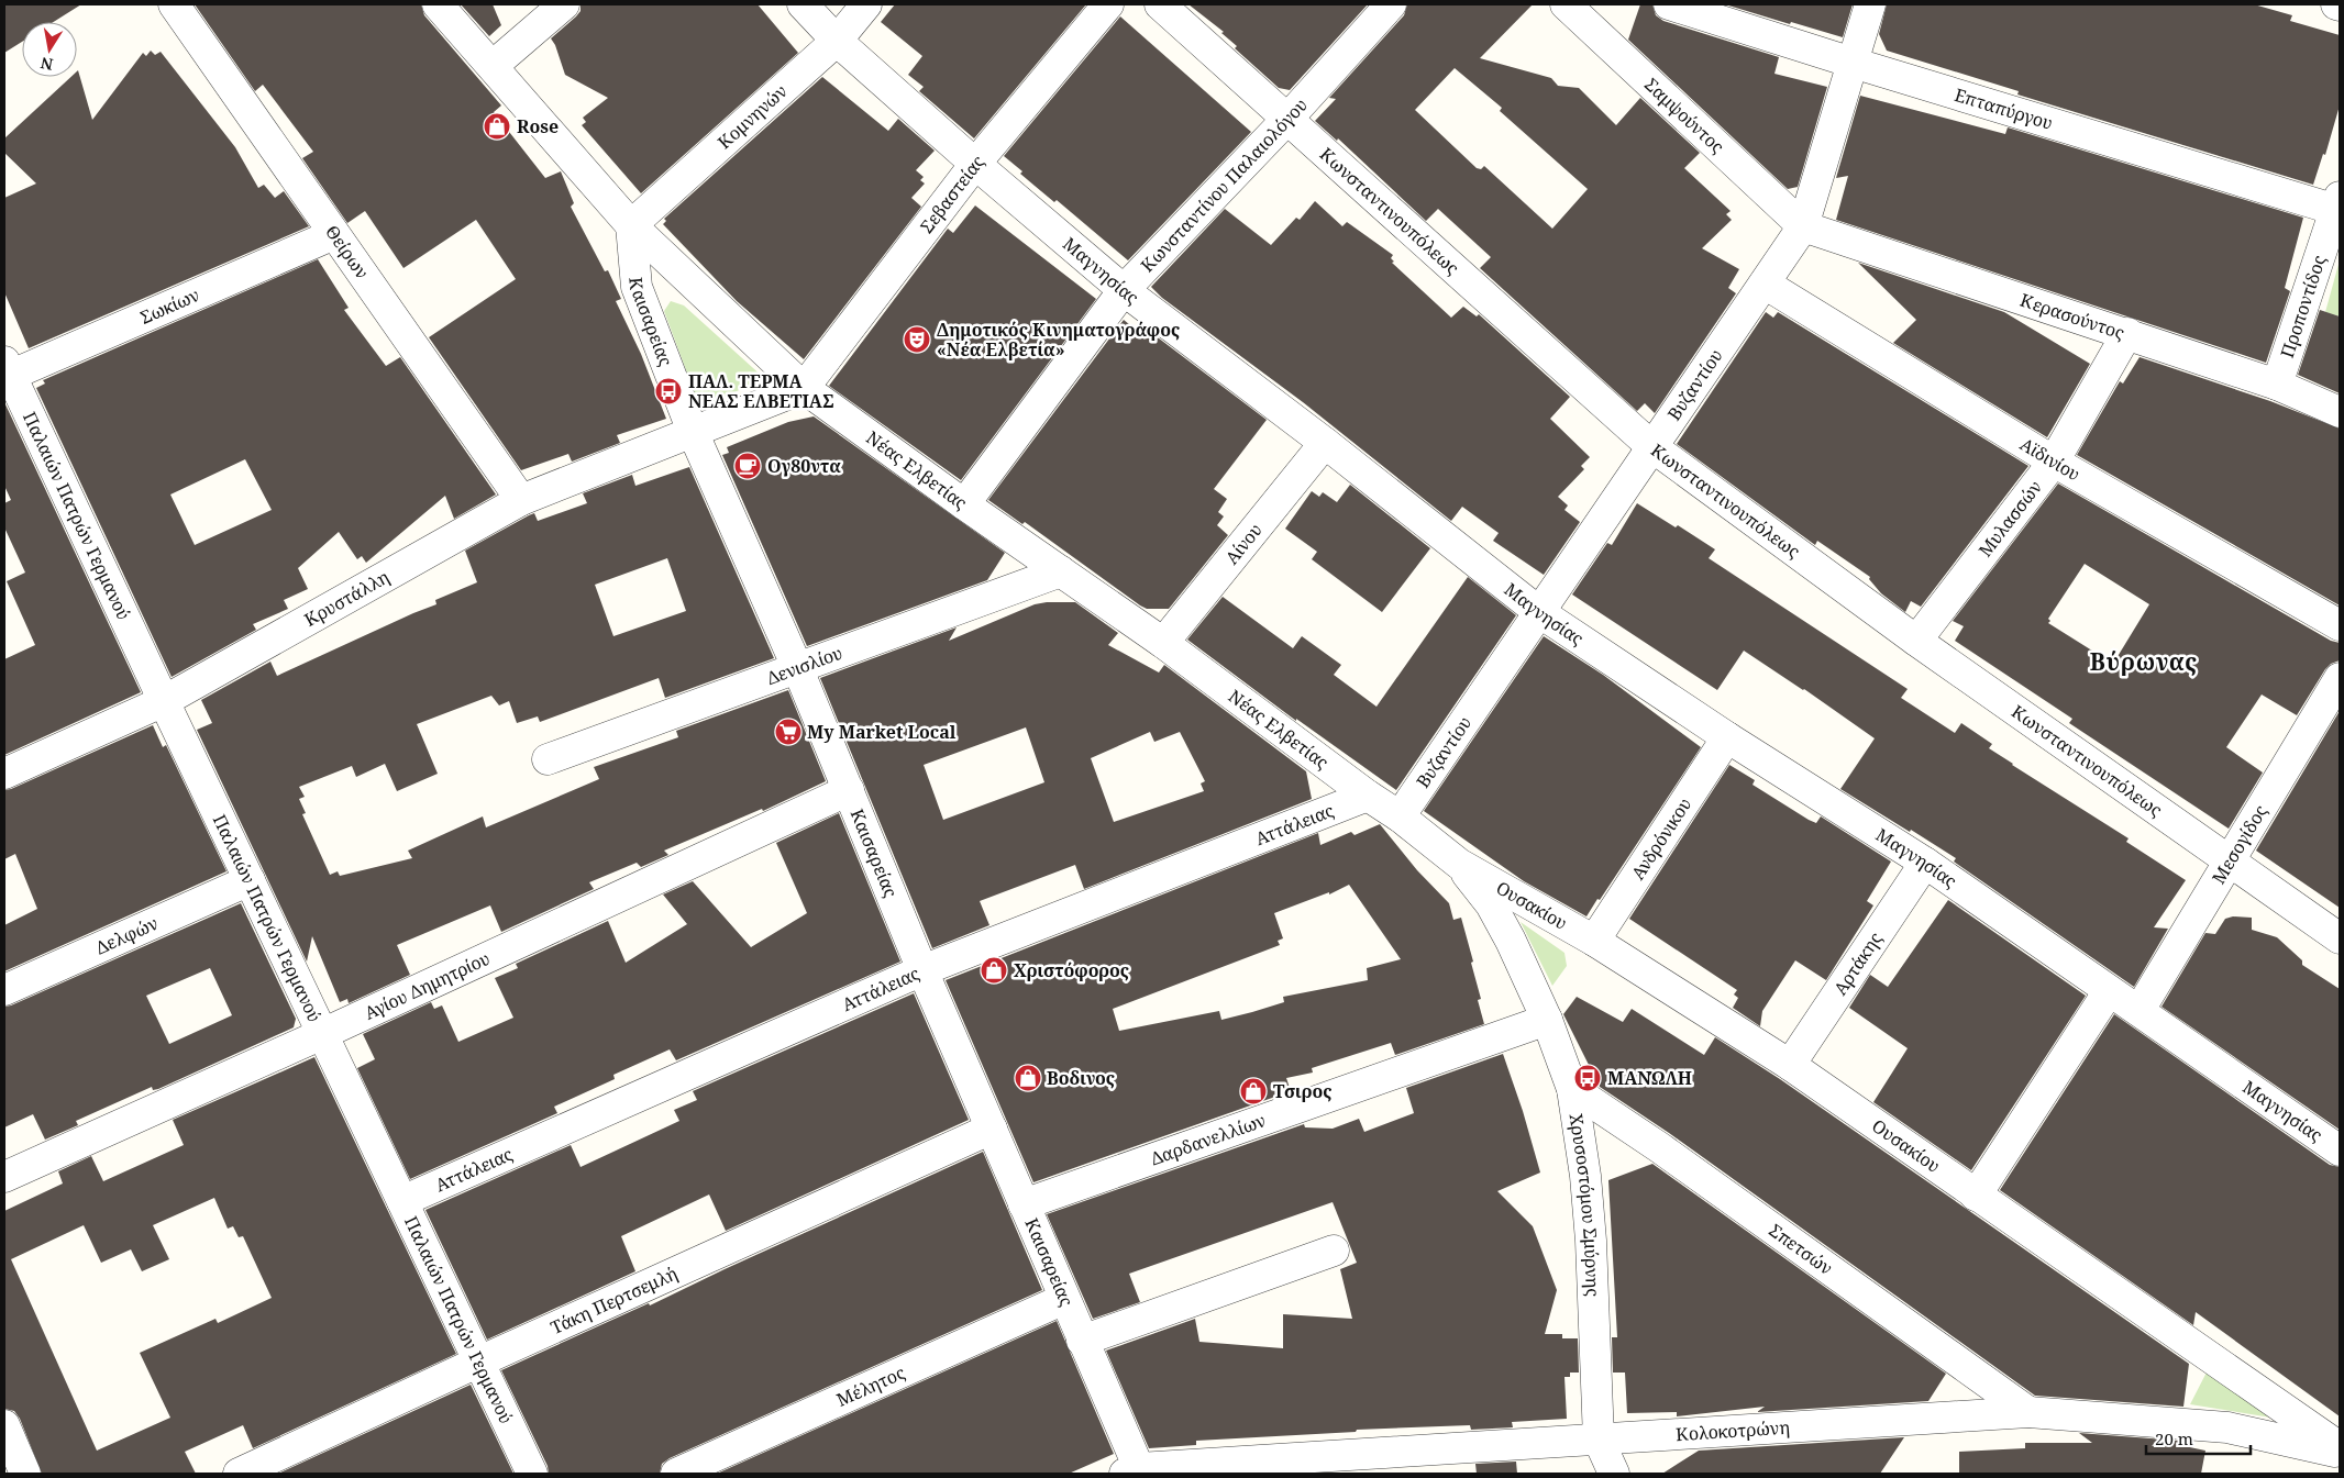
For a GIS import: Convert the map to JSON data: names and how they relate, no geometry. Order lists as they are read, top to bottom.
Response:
{
  "streets": {
    "street": [
      "Επταπύργου",
      "Σαμψούντος",
      "Κομνηνών",
      "Κωνσταντίνου Παλαιολόγου",
      "Σεβαστείας",
      "Κωνσταντινουπόλεως",
      "Θείρων",
      "Μαγνησίας",
      "Σωκίων",
      "Προποντίδος",
      "Κερασούντος",
      "Καισαρείας",
      "Βυζαντίου",
      "Αϊδινίου",
      "Νέας Ελβετίας",
      "Παλαιών Πατρών Γερμανού",
      "Μυλασσών",
      "Αίνου",
      "Κρυστάλλη",
      "Δενισλίου",
      "Αττάλειας",
      "Ανδρόνικου",
      "Μεσογίδος",
      "Ουσακίου",
      "Δελφών",
      "Αρτάκης",
      "Αγίου Δημητρίου",
      "Δαρδανελλίων",
      "Χρυσοστόμου Σμύρνης",
      "Σπετσών",
      "Τάκη Περτσεμλή",
      "Μέλητος",
      "Κολοκοτρώνη"
    ]
  },
  "crossings": [
    ["Επταπύργου", "Προποντίδος"],
    ["Επταπύργου", "Βυζαντίου"],
    ["Σαμψούντος", "Κερασούντος"],
    ["Σαμψούντος", "Βυζαντίου"],
    ["Κομνηνών", "Μαγνησίας"],
    ["Κομνηνών", "Καισαρείας"],
    ["Κομνηνών", "Νέας Ελβετίας"],
    ["Κωνσταντίνου Παλαιολόγου", "Κωνσταντινουπόλεως"],
    ["Κωνσταντίνου Παλαιολόγου", "Μαγνησίας"],
    ["Κωνσταντίνου Παλαιολόγου", "Νέας Ελβετίας"],
    ["Σεβαστείας", "Μαγνησίας"],
    ["Σεβαστείας", "Νέας Ελβετίας"],
    ["Σεβαστείας", "Κρυστάλλη"],
    ["Κωνσταντινουπόλεως", "Βυζαντίου"],
    ["Κωνσταντινουπόλεως", "Μυλασσών"],
    ["Κωνσταντινουπόλεως", "Μεσογίδος"],
    ["Θείρων", "Σωκίων"],
    ["Θείρων", "Κρυστάλλη"],
    ["Μαγνησίας", "Βυζαντίου"],
    ["Μαγνησίας", "Αίνου"],
    ["Μαγνησίας", "Ανδρόνικου"],
    ["Μαγνησίας", "Μεσογίδος"],
    ["Μαγνησίας", "Αρτάκης"],
    ["Σωκίων", "Παλαιών Πατρών Γερμανού"],
    ["Προποντίδος", "Κερασούντος"],
    ["Κερασούντος", "Βυζαντίου"],
    ["Κερασούντος", "Μυλασσών"],
    ["Καισαρείας", "Νέας Ελβετίας"],
    ["Καισαρείας", "Κρυστάλλη"],
    ["Καισαρείας", "Δενισλίου"],
    ["Καισαρείας", "Αττάλειας"],
    ["Καισαρείας", "Αγίου Δημητρίου"],
    ["Καισαρείας", "Δαρδανελλίων"],
    ["Καισαρείας", "Τάκη Περτσεμλή"],
    ["Καισαρείας", "Μέλητος"],
    ["Καισαρείας", "Κολοκοτρώνη"],
    ["Βυζαντίου", "Αϊδινίου"],
    ["Βυζαντίου", "Νέας Ελβετίας"],
    ["Αϊδινίου", "Μυλασσών"],
    ["Νέας Ελβετίας", "Αίνου"],
    ["Νέας Ελβετίας", "Κρυστάλλη"],
    ["Νέας Ελβετίας", "Δενισλίου"],
    ["Νέας Ελβετίας", "Αττάλειας"],
    ["Νέας Ελβετίας", "Ουσακίου"],
    ["Νέας Ελβετίας", "Χρυσοστόμου Σμύρνης"],
    ["Παλαιών Πατρών Γερμανού", "Κρυστάλλη"],
    ["Παλαιών Πατρών Γερμανού", "Αττάλειας"],
    ["Παλαιών Πατρών Γερμανού", "Δελφών"],
    ["Παλαιών Πατρών Γερμανού", "Αγίου Δημητρίου"],
    ["Παλαιών Πατρών Γερμανού", "Τάκη Περτσεμλή"],
    ["Ανδρόνικου", "Ουσακίου"],
    ["Ουσακίου", "Αρτάκης"],
    ["Ουσακίου", "Χρυσοστόμου Σμύρνης"],
    ["Δαρδανελλίων", "Χρυσοστόμου Σμύρνης"],
    ["Χρυσοστόμου Σμύρνης", "Σπετσών"],
    ["Χρυσοστόμου Σμύρνης", "Κολοκοτρώνη"],
    ["Σπετσών", "Κολοκοτρώνη"]
  ],
  "districts": ["Βύρωνας"],
  "places": {
    "shop": [
      "Rose",
      "Χριστόφορος",
      "Βοδινος",
      "Τσιρος"
    ],
    "theatre": ["Δημοτικός Κινηματογράφος «Νέα Ελβετία»"],
    "bus stop": ["ΠΑΛ. ΤΕΡΜΑ ΝΕΑΣ ΕΛΒΕΤΙΑΣ", "ΜΑΝΏΛΗ"],
    "cafe": ["Ογ80ντα"],
    "supermarket": ["My Market Local"]
  },
  "scale_bar": "20 m",
  "north": "bottom"
}
